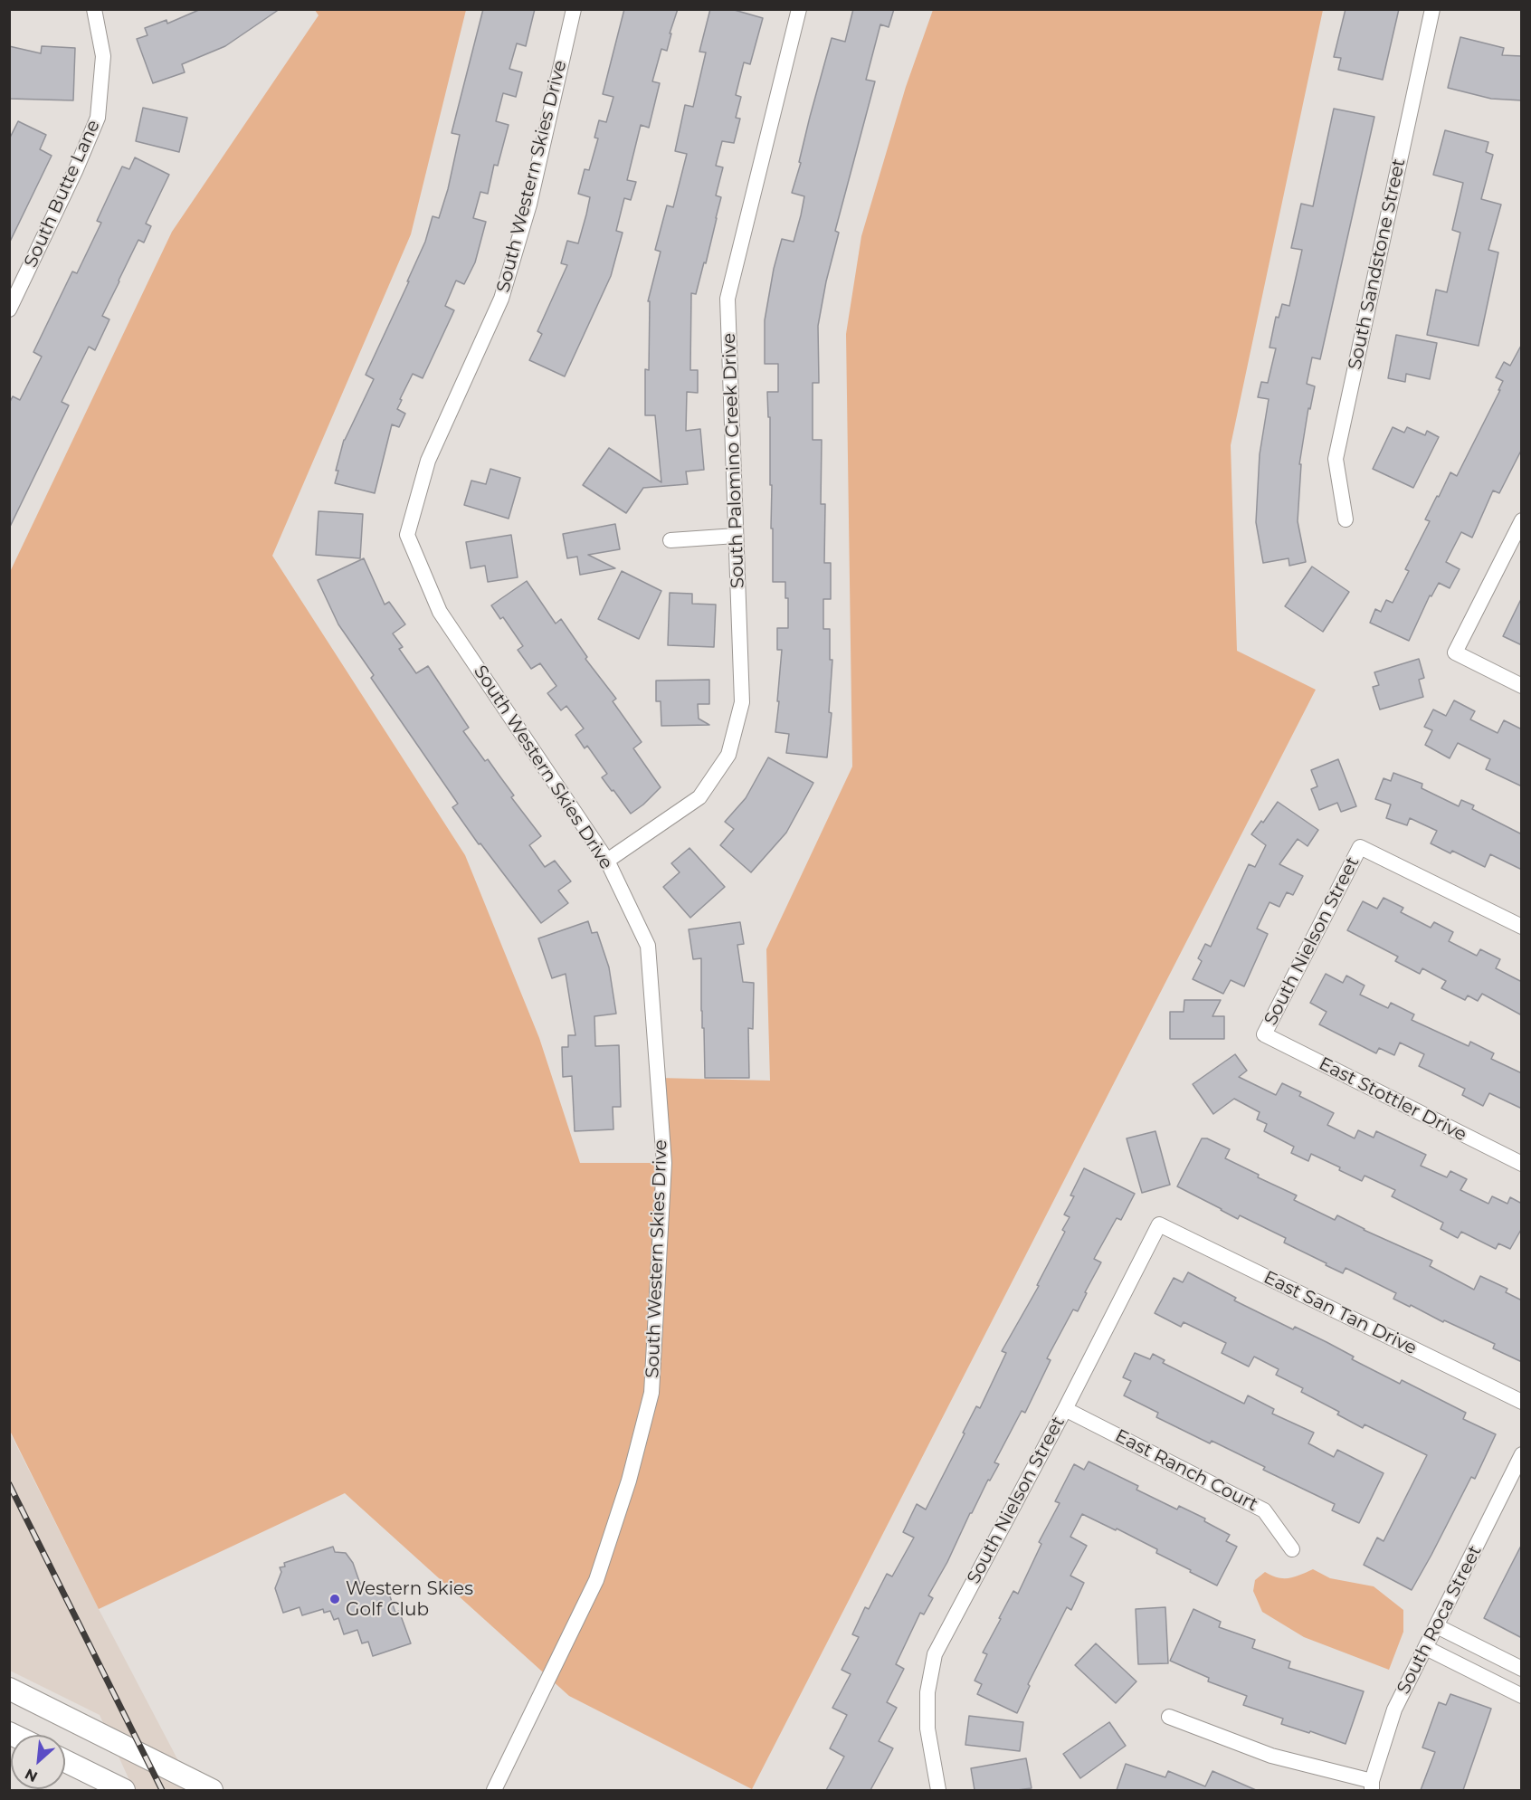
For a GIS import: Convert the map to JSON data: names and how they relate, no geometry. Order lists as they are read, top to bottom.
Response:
{
  "streets": {
    "street": [
      "South Western Skies Drive",
      "South Butte Lane",
      "South Sandstone Street",
      "South Palomino Creek Drive",
      "South Nielson Street",
      "East Stottler Drive",
      "East San Tan Drive",
      "East Ranch Court",
      "South Roca Street"
    ]
  },
  "crossings": [
    ["South Western Skies Drive", "South Palomino Creek Drive"],
    ["South Nielson Street", "East Stottler Drive"],
    ["South Nielson Street", "East San Tan Drive"],
    ["South Nielson Street", "East Ranch Court"]
  ],
  "places": ["Western Skies Golf Club"],
  "north": "bottom left"
}
